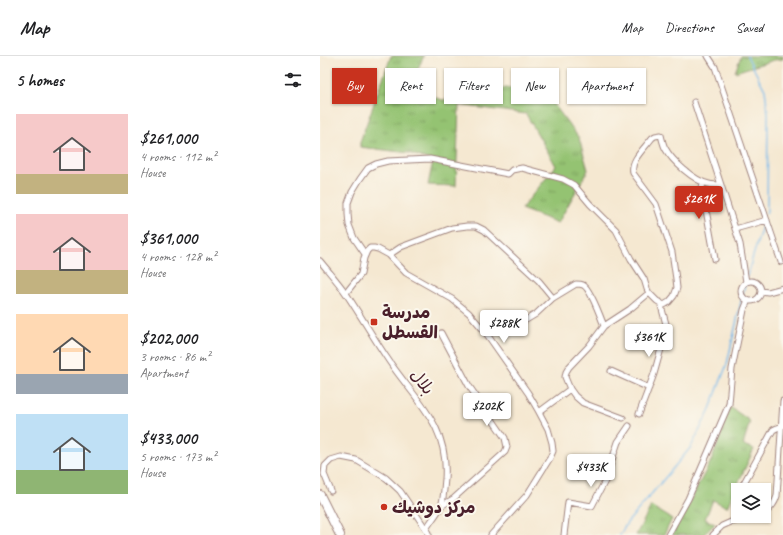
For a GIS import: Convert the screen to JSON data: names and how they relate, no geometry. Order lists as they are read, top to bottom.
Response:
{
  "streets": {
    "street": ["بلال"]
  },
  "places": {
    "transit": ["مدرسة القسطل"],
    "other": ["مركز دوشيك"]
  },
  "page": {
    "header": "Map",
    "nav": ["Map", "Directions", "Saved"],
    "heading": "5 homes",
    "chip": [
      "Buy",
      "Rent",
      "Filters",
      "New",
      "Apartment"
    ],
    "list": [
      {
        "name": "$261,000",
        "note": "4 rooms · 112 m² · House"
      },
      {
        "name": "$361,000",
        "note": "4 rooms · 128 m² · House"
      },
      {
        "name": "$202,000",
        "note": "3 rooms · 86 m² · Apartment"
      },
      {
        "name": "$433,000",
        "note": "5 rooms · 173 m² · House"
      }
    ],
    "price": [
      "$261K",
      "$288K",
      "$361K",
      "$202K",
      "$433K"
    ]
  }
}
